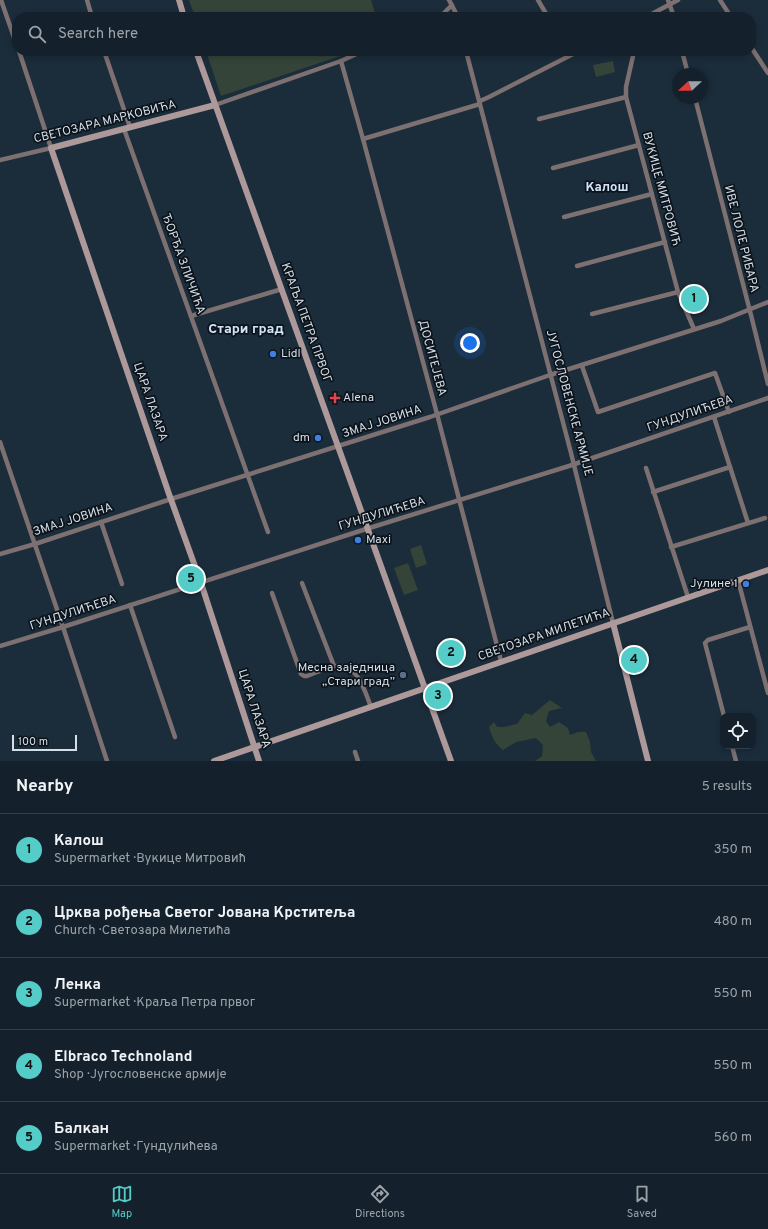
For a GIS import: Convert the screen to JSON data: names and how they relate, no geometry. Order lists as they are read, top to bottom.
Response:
{
  "streets": {
    "main road": [
      "СВЕТОЗАРА МАРКОВИЋА",
      "КРАЉА ПЕТРА ПРВОГ",
      "ЦАРА ЛАЗАРА",
      "ЈУГОСЛОВЕНСКЕ АРМИЈЕ",
      "СВЕТОЗАРА МИЛЕТИЋА"
    ],
    "street": [
      "ВУКИЦЕ МИТРОВИЋ",
      "ИВЕ ЛОЛЕ РИБАРА",
      "ЂОРЂА ЗЛИЧИЋА",
      "ДОСИТЕЈЕВА",
      "ГУНДУЛИЋЕВА",
      "ЗМАЈ ЈОВИНА"
    ]
  },
  "crossings": [
    ["СВЕТОЗАРА МАРКОВИЋА", "ЂОРЂА ЗЛИЧИЋА"],
    ["СВЕТОЗАРА МАРКОВИЋА", "КРАЉА ПЕТРА ПРВОГ"],
    ["СВЕТОЗАРА МАРКОВИЋА", "ЦАРА ЛАЗАРА"],
    ["ВУКИЦЕ МИТРОВИЋ", "ЗМАЈ ЈОВИНА"],
    ["ИВЕ ЛОЛЕ РИБАРА", "ЗМАЈ ЈОВИНА"],
    ["ЂОРЂА ЗЛИЧИЋА", "ЗМАЈ ЈОВИНА"],
    ["КРАЉА ПЕТРА ПРВОГ", "ГУНДУЛИЋЕВА"],
    ["КРАЉА ПЕТРА ПРВОГ", "ЗМАЈ ЈОВИНА"],
    ["КРАЉА ПЕТРА ПРВОГ", "СВЕТОЗАРА МИЛЕТИЋА"],
    ["ДОСИТЕЈЕВА", "ГУНДУЛИЋЕВА"],
    ["ДОСИТЕЈЕВА", "ЗМАЈ ЈОВИНА"],
    ["ДОСИТЕЈЕВА", "СВЕТОЗАРА МИЛЕТИЋА"],
    ["ЦАРА ЛАЗАРА", "ГУНДУЛИЋЕВА"],
    ["ЦАРА ЛАЗАРА", "ЗМАЈ ЈОВИНА"],
    ["ЦАРА ЛАЗАРА", "СВЕТОЗАРА МИЛЕТИЋА"],
    ["ЈУГОСЛОВЕНСКЕ АРМИЈЕ", "ГУНДУЛИЋЕВА"],
    ["ЈУГОСЛОВЕНСКЕ АРМИЈЕ", "ЗМАЈ ЈОВИНА"],
    ["ЈУГОСЛОВЕНСКЕ АРМИЈЕ", "СВЕТОЗАРА МИЛЕТИЋА"]
  ],
  "districts": ["Калош", "Стари град"],
  "places": {
    "other": [
      "Lidl",
      "dm",
      "Maxi",
      "Јулине 1",
      "Месна заједница „Стари град”"
    ],
    "health": ["Alena"]
  },
  "scale_bar": "100 m",
  "north": "left",
  "page": {
    "search": "Search here",
    "pins": [
      "1",
      "5",
      "2",
      "4",
      "3"
    ],
    "scale": "100 m",
    "heading": ["Nearby", "5 results"],
    "list": [
      {
        "mark": "1",
        "name": "Калош",
        "note": "Supermarket · Вукице Митровић",
        "value": "350 m"
      },
      {
        "mark": "2",
        "name": "Црква рођења Светог Јована Крститеља",
        "note": "Church · Светозара Милетића",
        "value": "480 m"
      },
      {
        "mark": "3",
        "name": "Ленка",
        "note": "Supermarket · Краља Петра првог",
        "value": "550 m"
      },
      {
        "mark": "4",
        "name": "Elbraco Technoland",
        "note": "Shop · Југословенске армије",
        "value": "550 m"
      },
      {
        "mark": "5",
        "name": "Балкан",
        "note": "Supermarket · Гундулићева",
        "value": "560 m"
      }
    ],
    "nav": ["Map", "Directions", "Saved"]
  }
}
